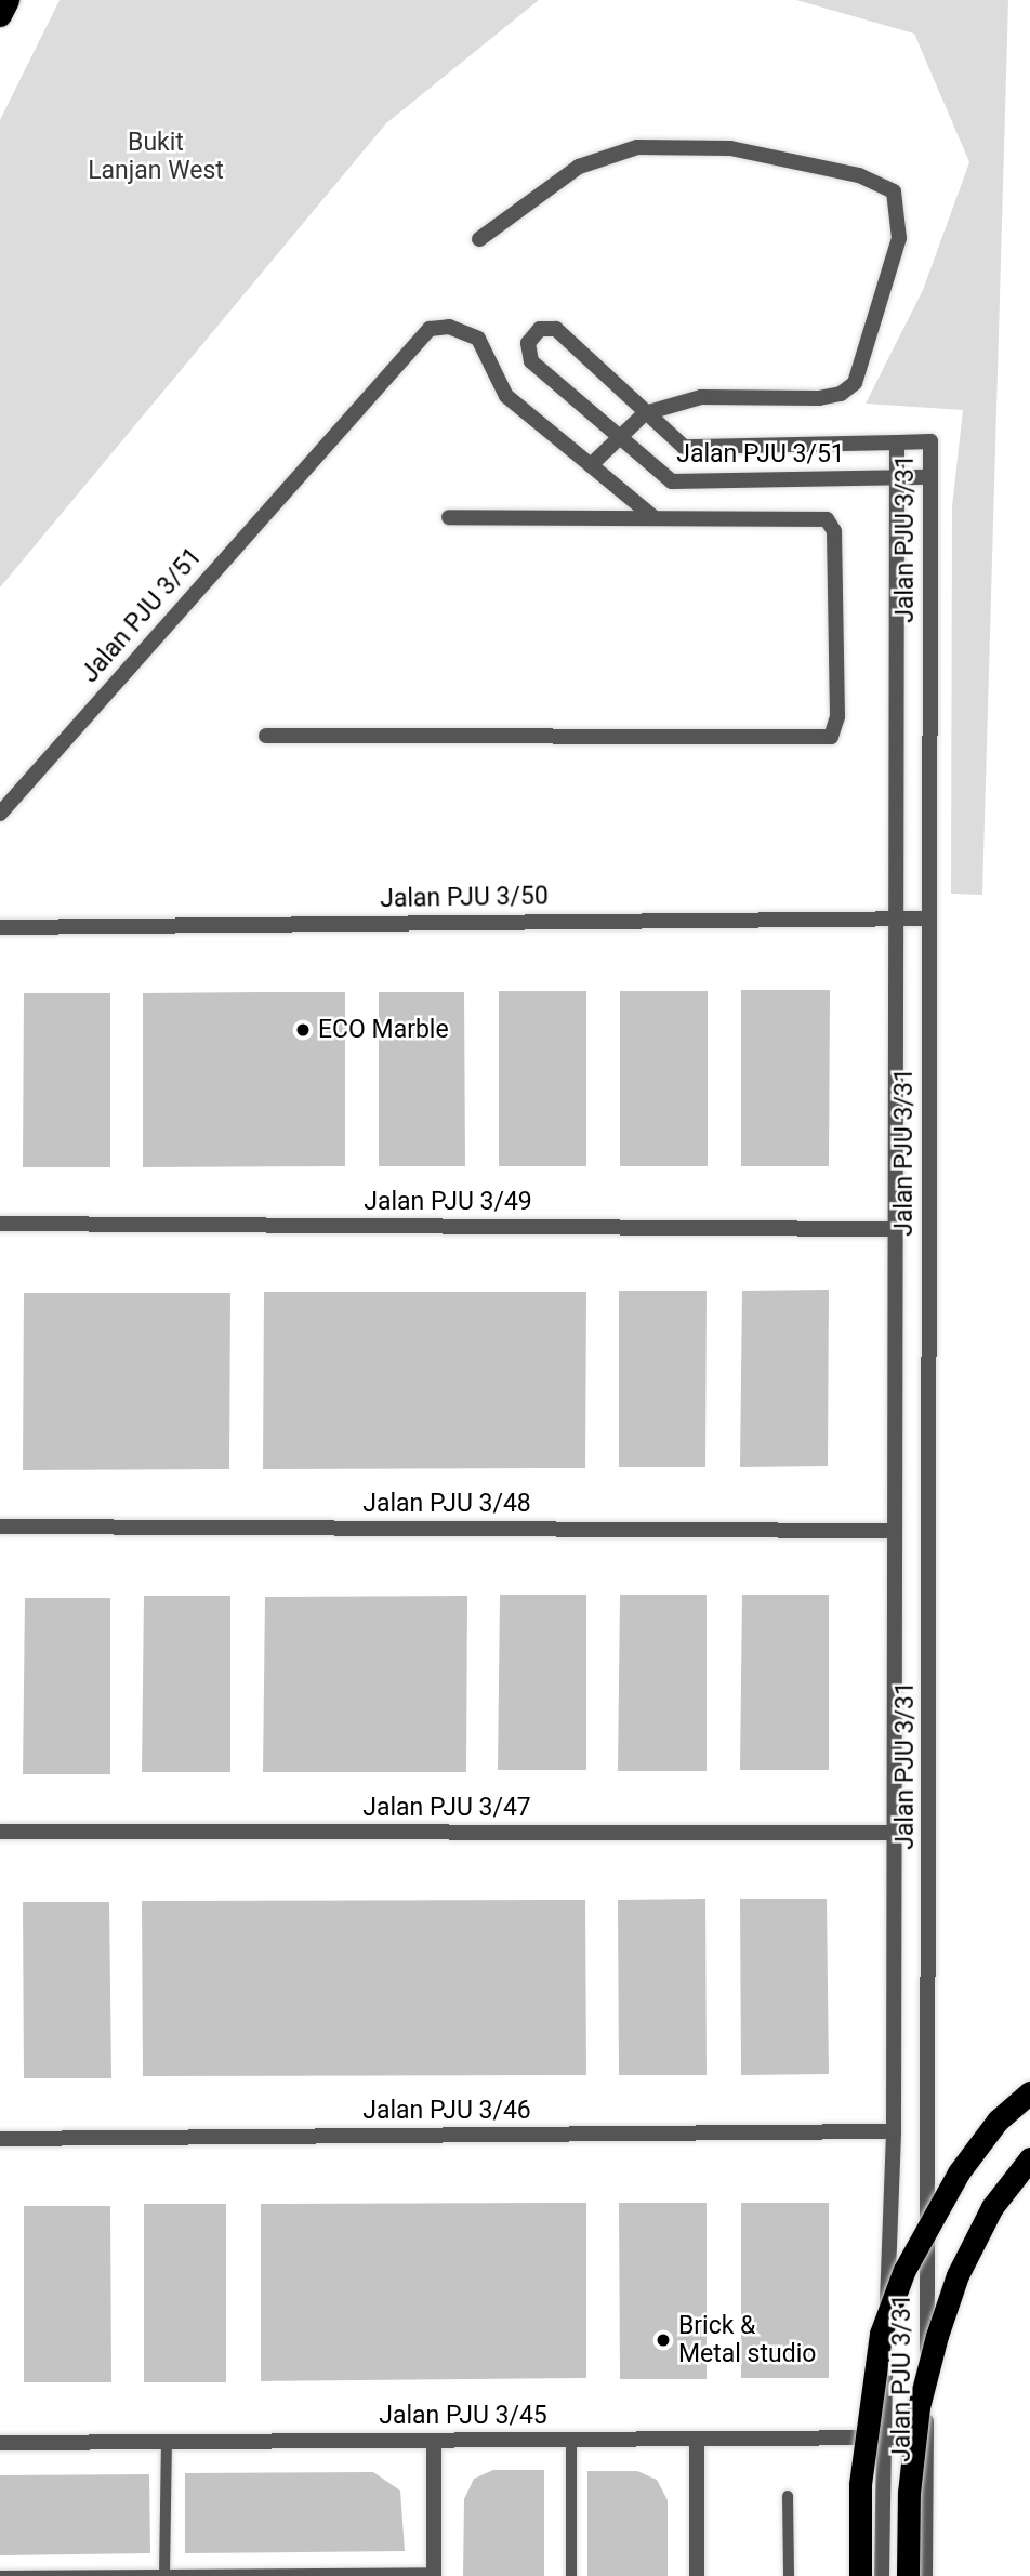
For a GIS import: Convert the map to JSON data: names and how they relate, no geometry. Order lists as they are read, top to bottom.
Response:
{
  "streets": {
    "street": [
      "Jalan PJU 3/51",
      "Jalan PJU 3/31",
      "Jalan PJU 3/50",
      "Jalan PJU 3/49",
      "Jalan PJU 3/48",
      "Jalan PJU 3/47",
      "Jalan PJU 3/46",
      "Jalan PJU 3/45"
    ]
  },
  "crossings": [
    ["Jalan PJU 3/51", "Jalan PJU 3/31"],
    ["Jalan PJU 3/31", "Jalan PJU 3/50"],
    ["Jalan PJU 3/31", "Jalan PJU 3/49"],
    ["Jalan PJU 3/31", "Jalan PJU 3/48"],
    ["Jalan PJU 3/31", "Jalan PJU 3/47"],
    ["Jalan PJU 3/31", "Jalan PJU 3/46"],
    ["Jalan PJU 3/31", "Jalan PJU 3/45"]
  ],
  "parks": ["Bukit Lanjan West"],
  "places": ["ECO Marble", "Brick & Metal studio"]
}
